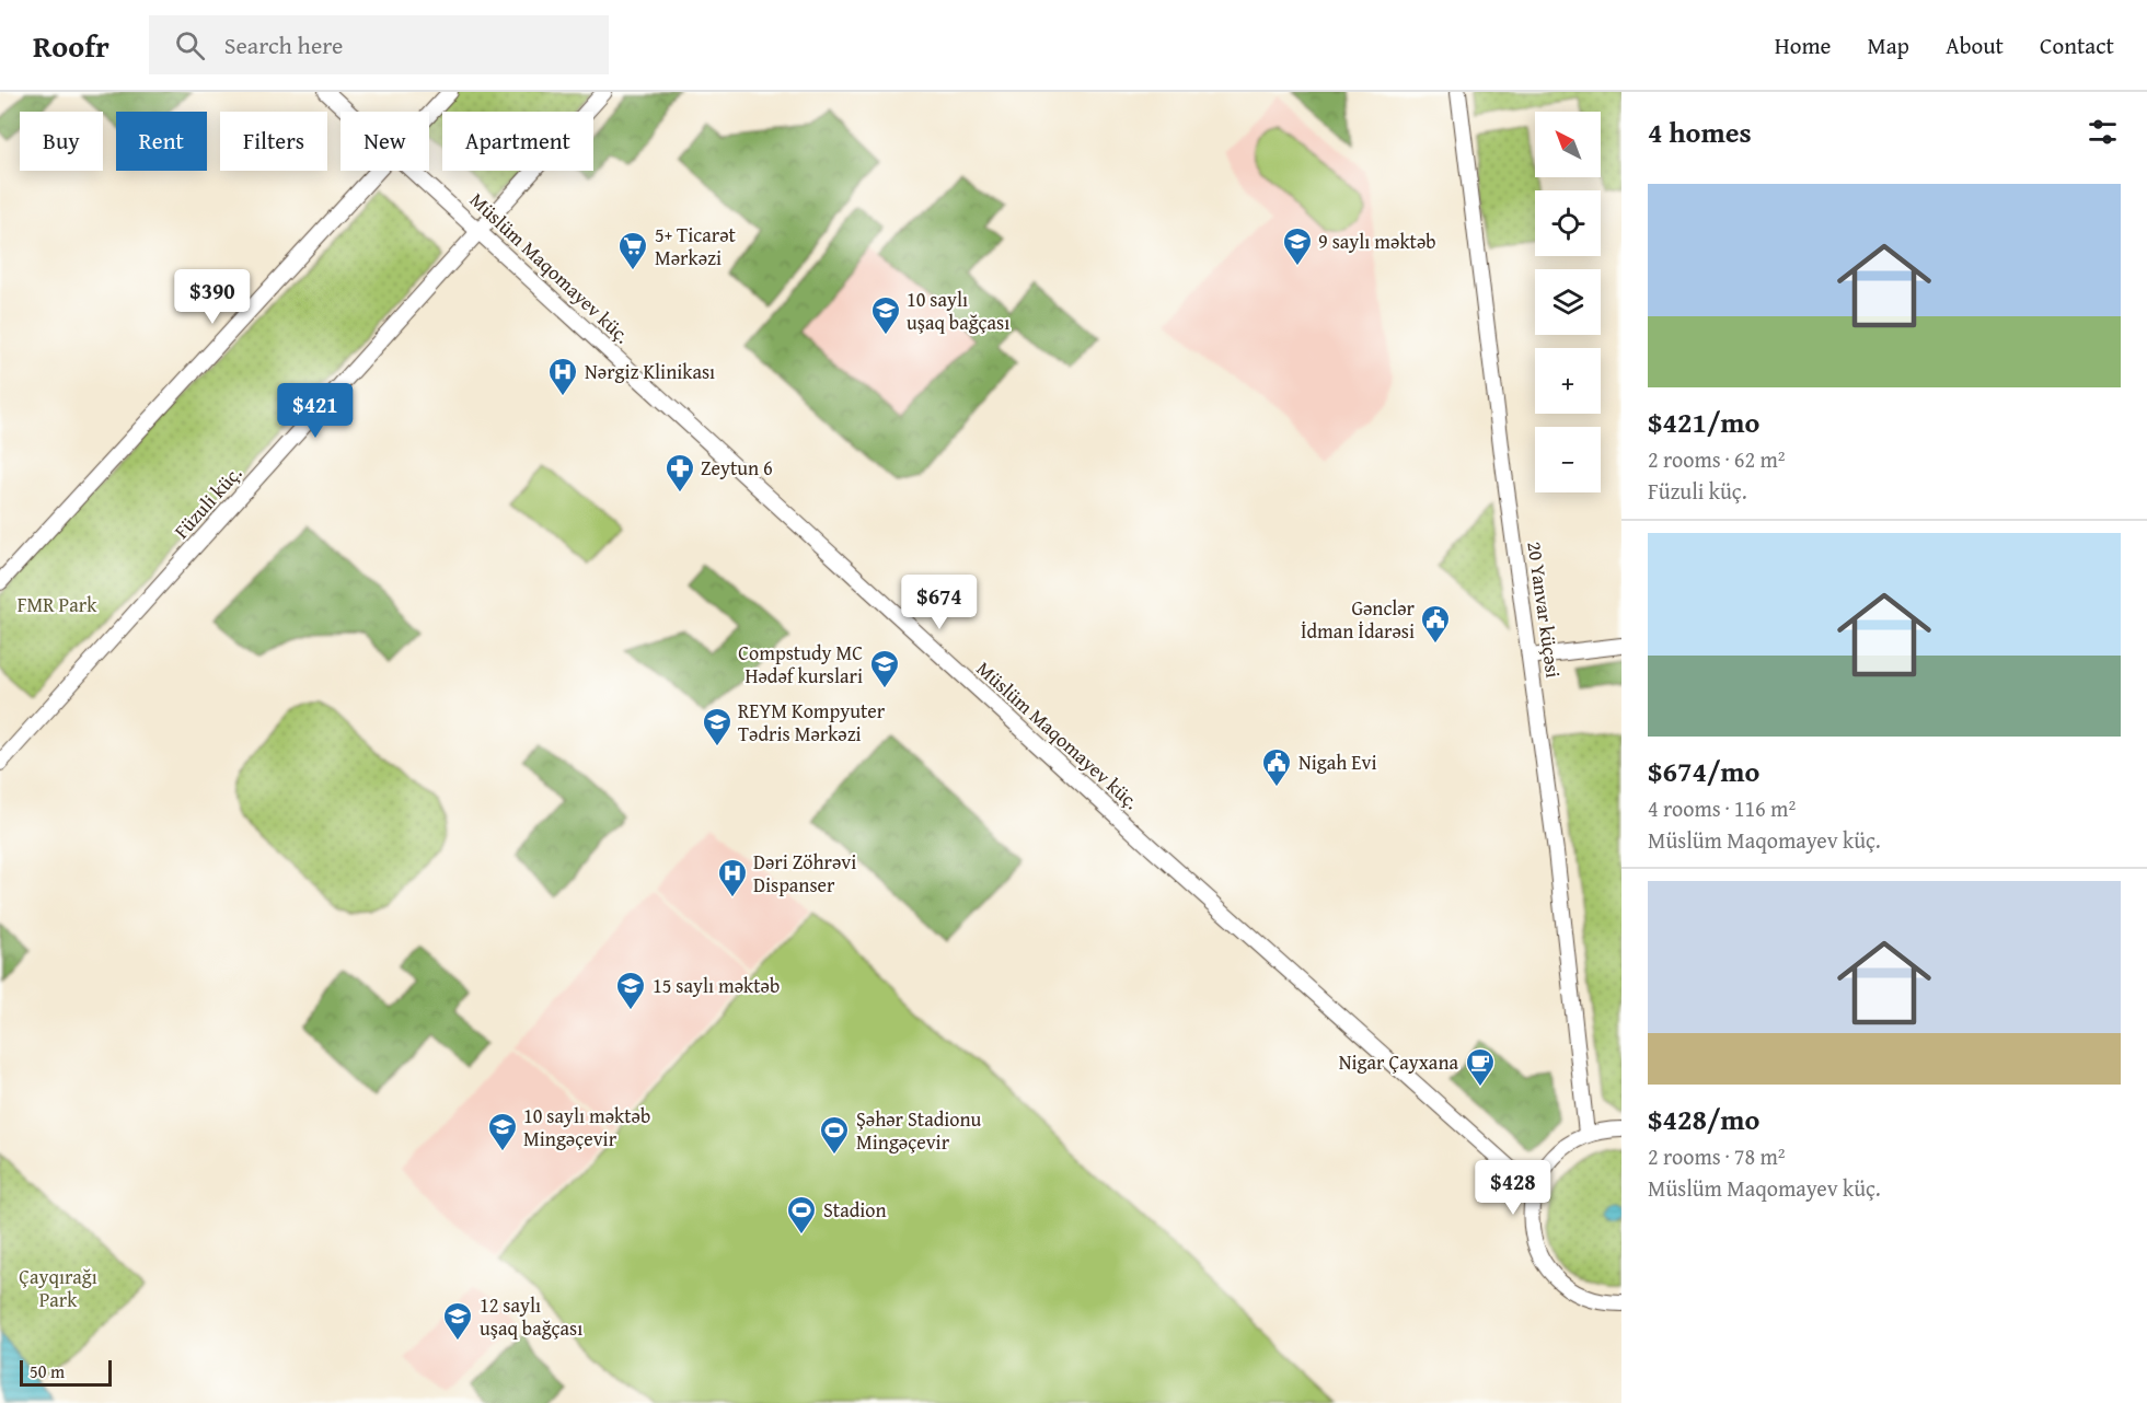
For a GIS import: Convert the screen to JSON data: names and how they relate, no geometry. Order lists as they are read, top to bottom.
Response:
{
  "streets": {
    "main road": ["Müslüm Maqomayev küç.", "Füzuli küç.", "20 Yanvar küçəsi"]
  },
  "crossings": [
    ["Müslüm Maqomayev küç.", "Füzuli küç."]
  ],
  "parks": ["FMR Park", "Çayqırağı Park"],
  "places": {
    "school or university": [
      "9 saylı məktəb",
      "10 saylı uşaq bağçası",
      "Compstudy MC Hədəf kurslari",
      "REYM Kompyuter Tədris Mərkəzi",
      "15 saylı məktəb",
      "10 saylı məktəb Mingəçevir",
      "12 saylı uşaq bağçası"
    ],
    "supermarket": ["5+ Ticarət Mərkəzi"],
    "hospital": ["Nərgiz Klinikası", "Dəri Zöhrəvi Dispanser"],
    "pharmacy": ["Zeytun 6"],
    "public building": ["Gənclər İdman İdarəsi", "Nigah Evi"],
    "cafe": ["Nigar Çayxana"],
    "sports": ["Şəhər Stadionu Mingəçevir", "Stadion"]
  },
  "scale_bar": "50 m",
  "north": "top left",
  "page": {
    "header": "Roofr",
    "search": "Search here",
    "nav": [
      "Home",
      "Map",
      "About",
      "Contact"
    ],
    "heading": "4 homes",
    "map_buttons": ["+", "−"],
    "chip": [
      "Buy",
      "Rent",
      "Filters",
      "New",
      "Apartment"
    ],
    "list": [
      {
        "name": "$421/mo",
        "note": "2 rooms · 62 m² · Füzuli küç."
      },
      {
        "name": "$674/mo",
        "note": "4 rooms · 116 m² · Müslüm Maqomayev küç."
      },
      {
        "name": "$428/mo",
        "note": "2 rooms · 78 m² · Müslüm Maqomayev küç."
      }
    ],
    "price": [
      "$390",
      "$421",
      "$674",
      "$428"
    ],
    "scale": "50 m"
  }
}
